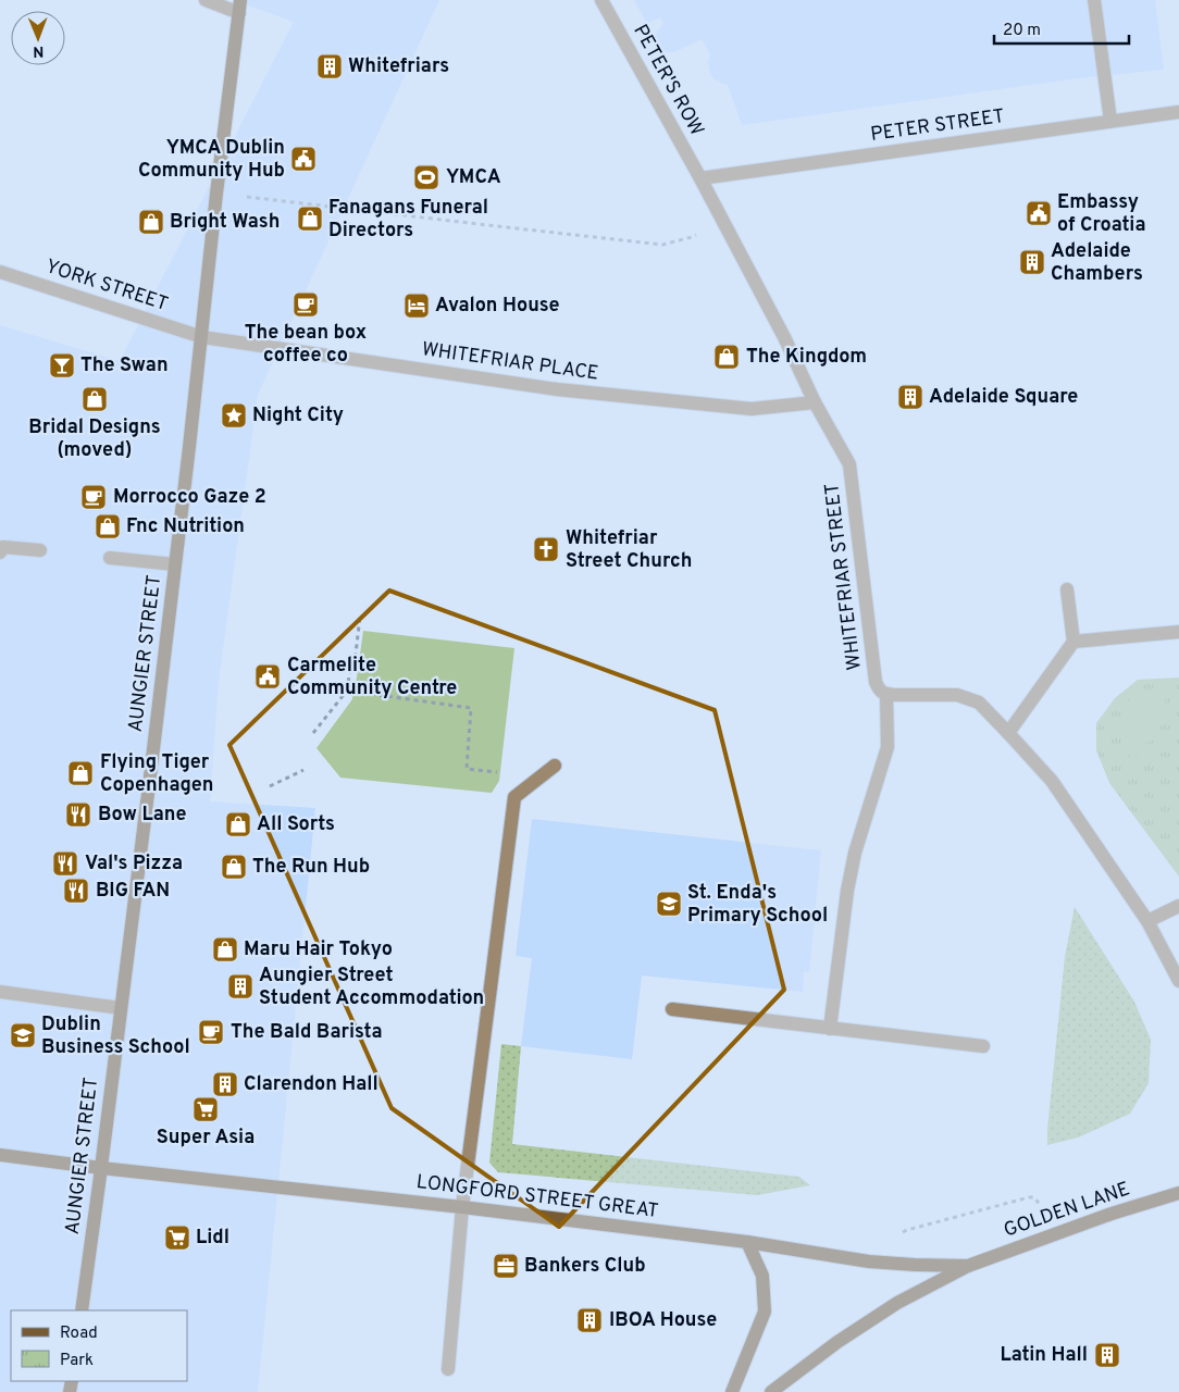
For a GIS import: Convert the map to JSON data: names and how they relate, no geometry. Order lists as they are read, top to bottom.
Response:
{
  "streets": {
    "street": [
      "PETER'S ROW",
      "PETER STREET",
      "YORK STREET",
      "WHITEFRIAR PLACE",
      "WHITEFRIAR STREET",
      "AUNGIER STREET",
      "LONGFORD STREET GREAT",
      "GOLDEN LANE"
    ]
  },
  "crossings": [
    ["PETER'S ROW", "PETER STREET"],
    ["PETER'S ROW", "WHITEFRIAR STREET"],
    ["PETER STREET", "WHITEFRIAR STREET"],
    ["YORK STREET", "WHITEFRIAR PLACE"],
    ["YORK STREET", "AUNGIER STREET"],
    ["WHITEFRIAR PLACE", "WHITEFRIAR STREET"],
    ["WHITEFRIAR PLACE", "AUNGIER STREET"],
    ["AUNGIER STREET", "LONGFORD STREET GREAT"],
    ["LONGFORD STREET GREAT", "GOLDEN LANE"]
  ],
  "places": {
    "building": [
      "Whitefriars",
      "Adelaide Chambers",
      "Adelaide Square",
      "Aungier Street Student Accommodation",
      "Clarendon Hall",
      "IBOA House",
      "Latin Hall"
    ],
    "public building": ["YMCA Dublin Community Hub", "Embassy of Croatia", "Carmelite Community Centre"],
    "sports": ["YMCA"],
    "shop": [
      "Fanagans Funeral Directors",
      "Bright Wash",
      "The Kingdom",
      "Bridal Designs (moved)",
      "Fnc Nutrition",
      "Flying Tiger Copenhagen",
      "All Sorts",
      "The Run Hub",
      "Maru Hair Tokyo"
    ],
    "cafe": ["The bean box coffee co", "Morrocco Gaze 2", "The Bald Barista"],
    "hotel": ["Avalon House"],
    "bar": ["The Swan"],
    "place": ["Night City"],
    "church": ["Whitefriar Street Church"],
    "restaurant": ["Bow Lane", "Val's Pizza", "BIG FAN"],
    "school or university": ["St. Enda's Primary School", "Dublin Business School"],
    "supermarket": ["Super Asia", "Lidl"],
    "office": ["Bankers Club"]
  },
  "legend": ["Road", "Park"],
  "scale_bar": "20 m",
  "north": "bottom"
}
